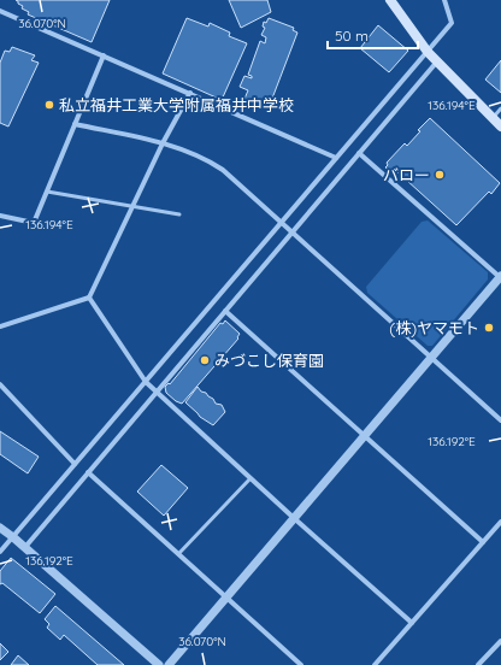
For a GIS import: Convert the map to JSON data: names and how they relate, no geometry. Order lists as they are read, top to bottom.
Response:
{
  "places": [
    "私立福井工業大学附属福井中学校",
    "バロー",
    "(株)ヤマモト",
    "みづこし保育園"
  ],
  "scale_bar": "50 m",
  "coordinates": ["36.070°N", "136.194°E", "136.192°E"]
}
